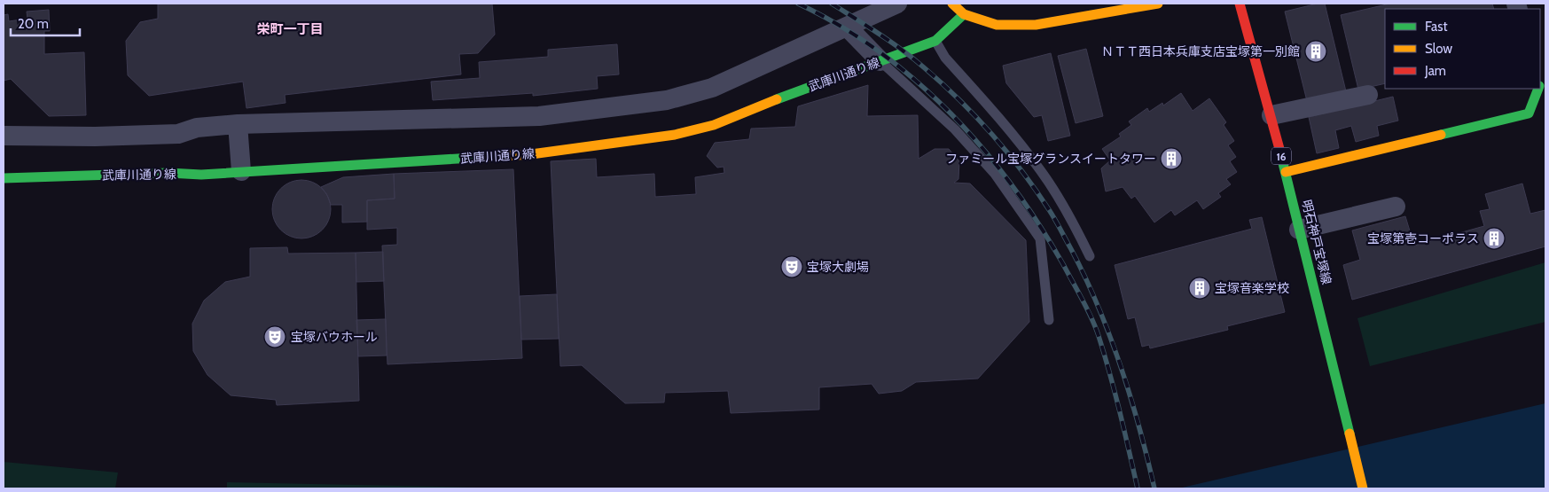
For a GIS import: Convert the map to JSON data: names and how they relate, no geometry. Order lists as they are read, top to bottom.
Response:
{
  "streets": {
    "street": ["武庫川通り線", "16", "明石神戸宝塚線"]
  },
  "districts": ["栄町一丁目"],
  "places": {
    "building": [
      "ＮＴＴ西日本兵庫支店宝塚第一別館",
      "ファミール宝塚グランスイートタワー",
      "宝塚第壱コーポラス",
      "宝塚音楽学校"
    ],
    "theatre": ["宝塚大劇場", "宝塚バウホール"]
  },
  "legend": ["Fast", "Slow", "Jam"],
  "scale_bar": "20 m"
}
